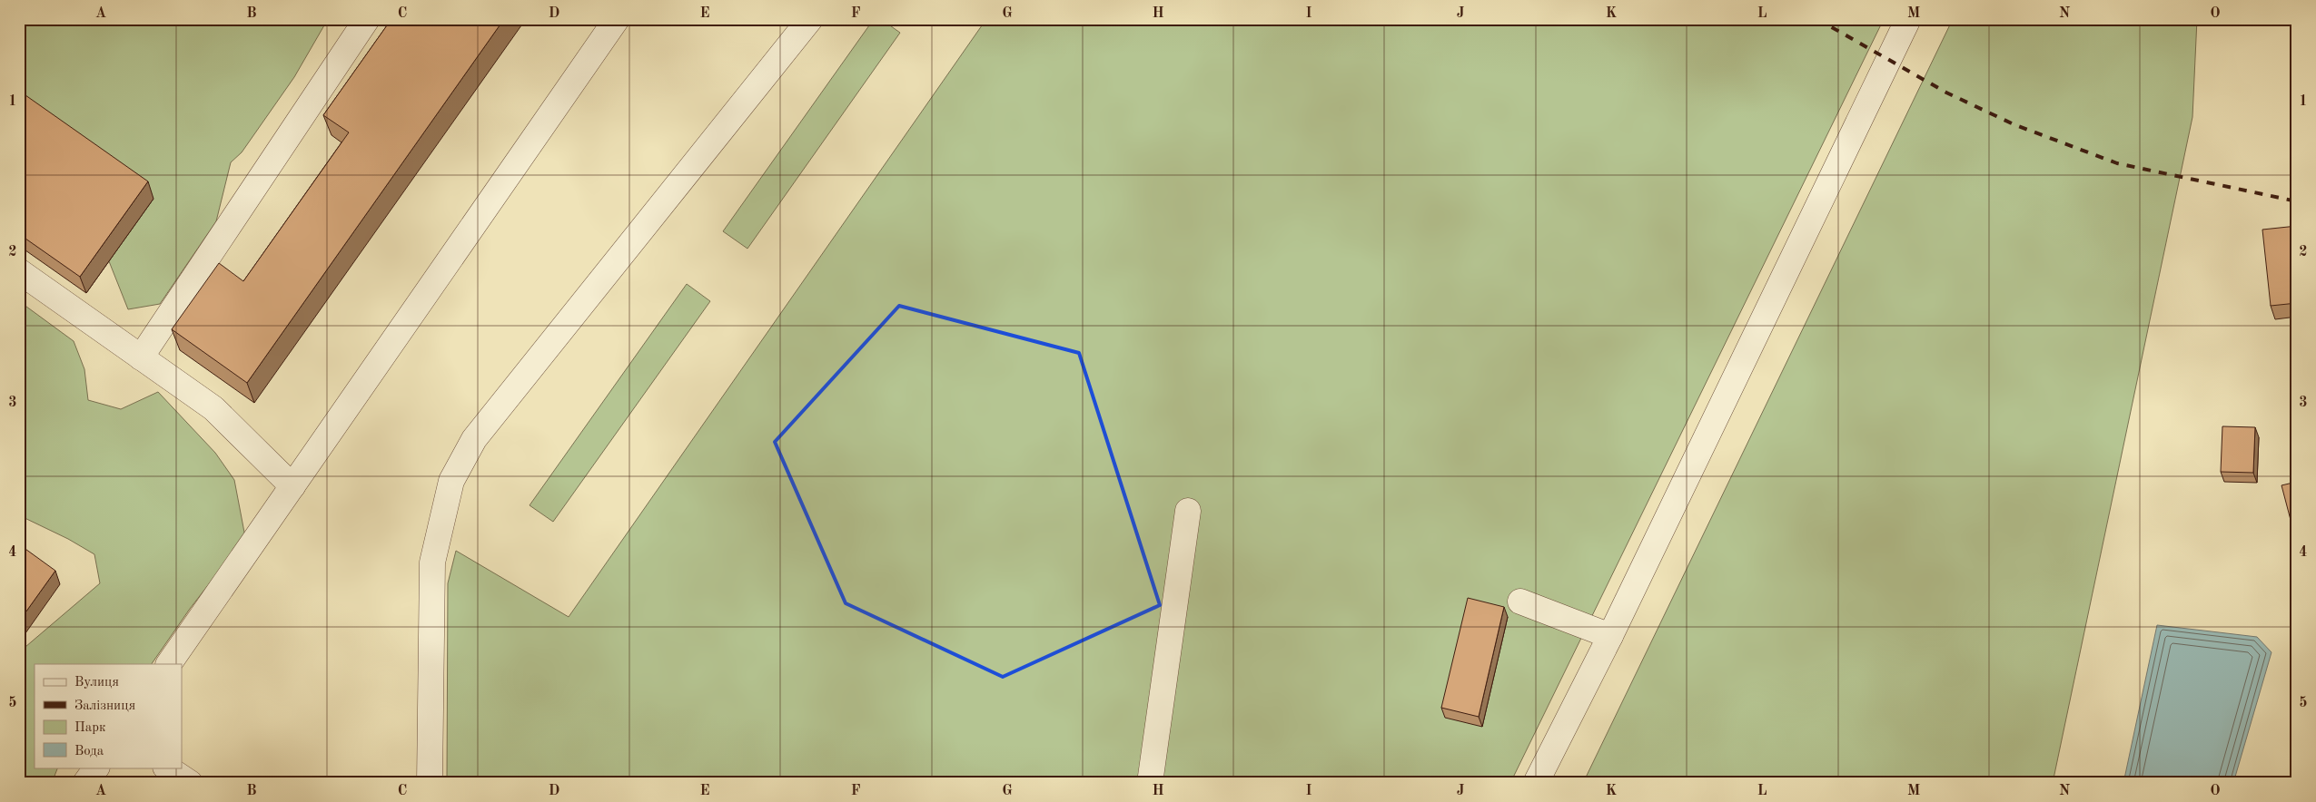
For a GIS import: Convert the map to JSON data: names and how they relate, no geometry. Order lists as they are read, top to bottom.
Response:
{
  "legend": [
    "Вулиця",
    "Залізниця",
    "Парк",
    "Вода"
  ],
  "grid": {
    "columns": [
      "A",
      "B",
      "C",
      "D",
      "E",
      "F",
      "G",
      "H",
      "I",
      "J",
      "K",
      "L",
      "M",
      "N",
      "O"
    ],
    "rows": [
      "1",
      "2",
      "3",
      "4",
      "5"
    ]
  }
}
